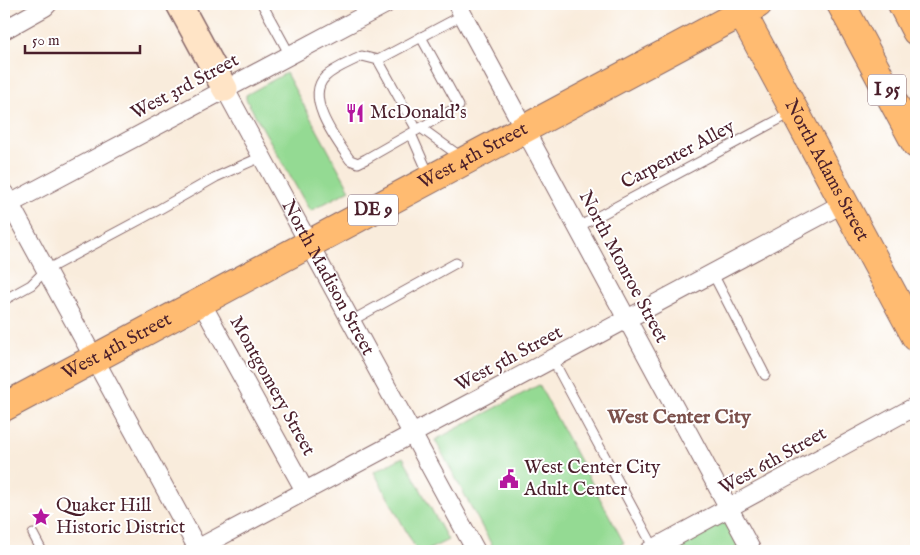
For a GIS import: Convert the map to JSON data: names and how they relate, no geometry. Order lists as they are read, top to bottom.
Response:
{
  "streets": {
    "main road": [
      "I 95",
      "West 4th Street",
      "North Adams Street",
      "DE 9"
    ],
    "street": [
      "West 3rd Street",
      "North Monroe Street",
      "North Madison Street",
      "West 5th Street",
      "Montgomery Street",
      "West 6th Street"
    ],
    "lane": ["Carpenter Alley"]
  },
  "crossings": [
    ["West 3rd Street", "North Madison Street"],
    ["Carpenter Alley", "North Adams Street"],
    ["Carpenter Alley", "North Monroe Street"],
    ["West 4th Street", "North Adams Street"],
    ["West 4th Street", "North Monroe Street"],
    ["West 4th Street", "North Madison Street"],
    ["West 4th Street", "Montgomery Street"],
    ["North Adams Street", "West 5th Street"],
    ["North Monroe Street", "West 5th Street"],
    ["North Monroe Street", "West 6th Street"],
    ["North Madison Street", "West 5th Street"],
    ["West 5th Street", "Montgomery Street"]
  ],
  "districts": ["West Center City"],
  "places": {
    "restaurant": ["McDonald's"],
    "public building": ["West Center City Adult Center"],
    "place": ["Quaker Hill Historic District"]
  },
  "scale_bar": "50 m"
}
